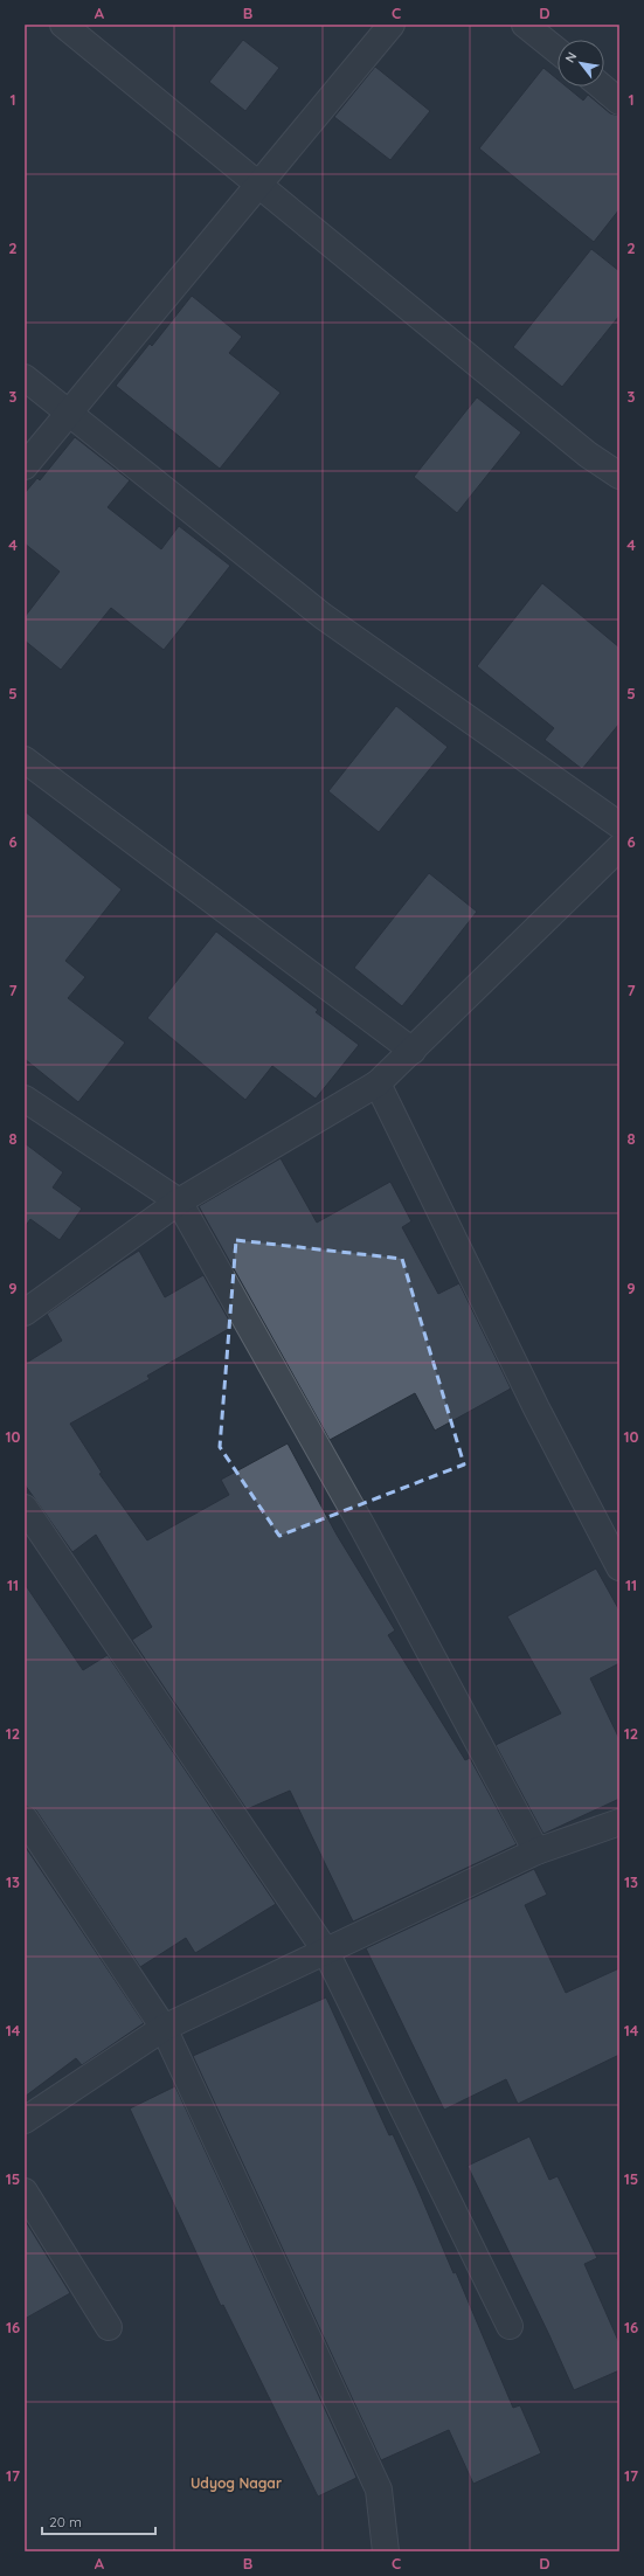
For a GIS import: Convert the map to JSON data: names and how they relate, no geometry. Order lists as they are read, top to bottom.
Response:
{
  "districts": ["Udyog Nagar"],
  "scale_bar": "20 m",
  "north": "top left",
  "grid": {
    "columns": [
      "A",
      "B",
      "C",
      "D"
    ],
    "rows": [
      "1",
      "2",
      "3",
      "4",
      "5",
      "6",
      "7",
      "8",
      "9",
      "10",
      "11",
      "12",
      "13",
      "14",
      "15",
      "16",
      "17"
    ]
  }
}
